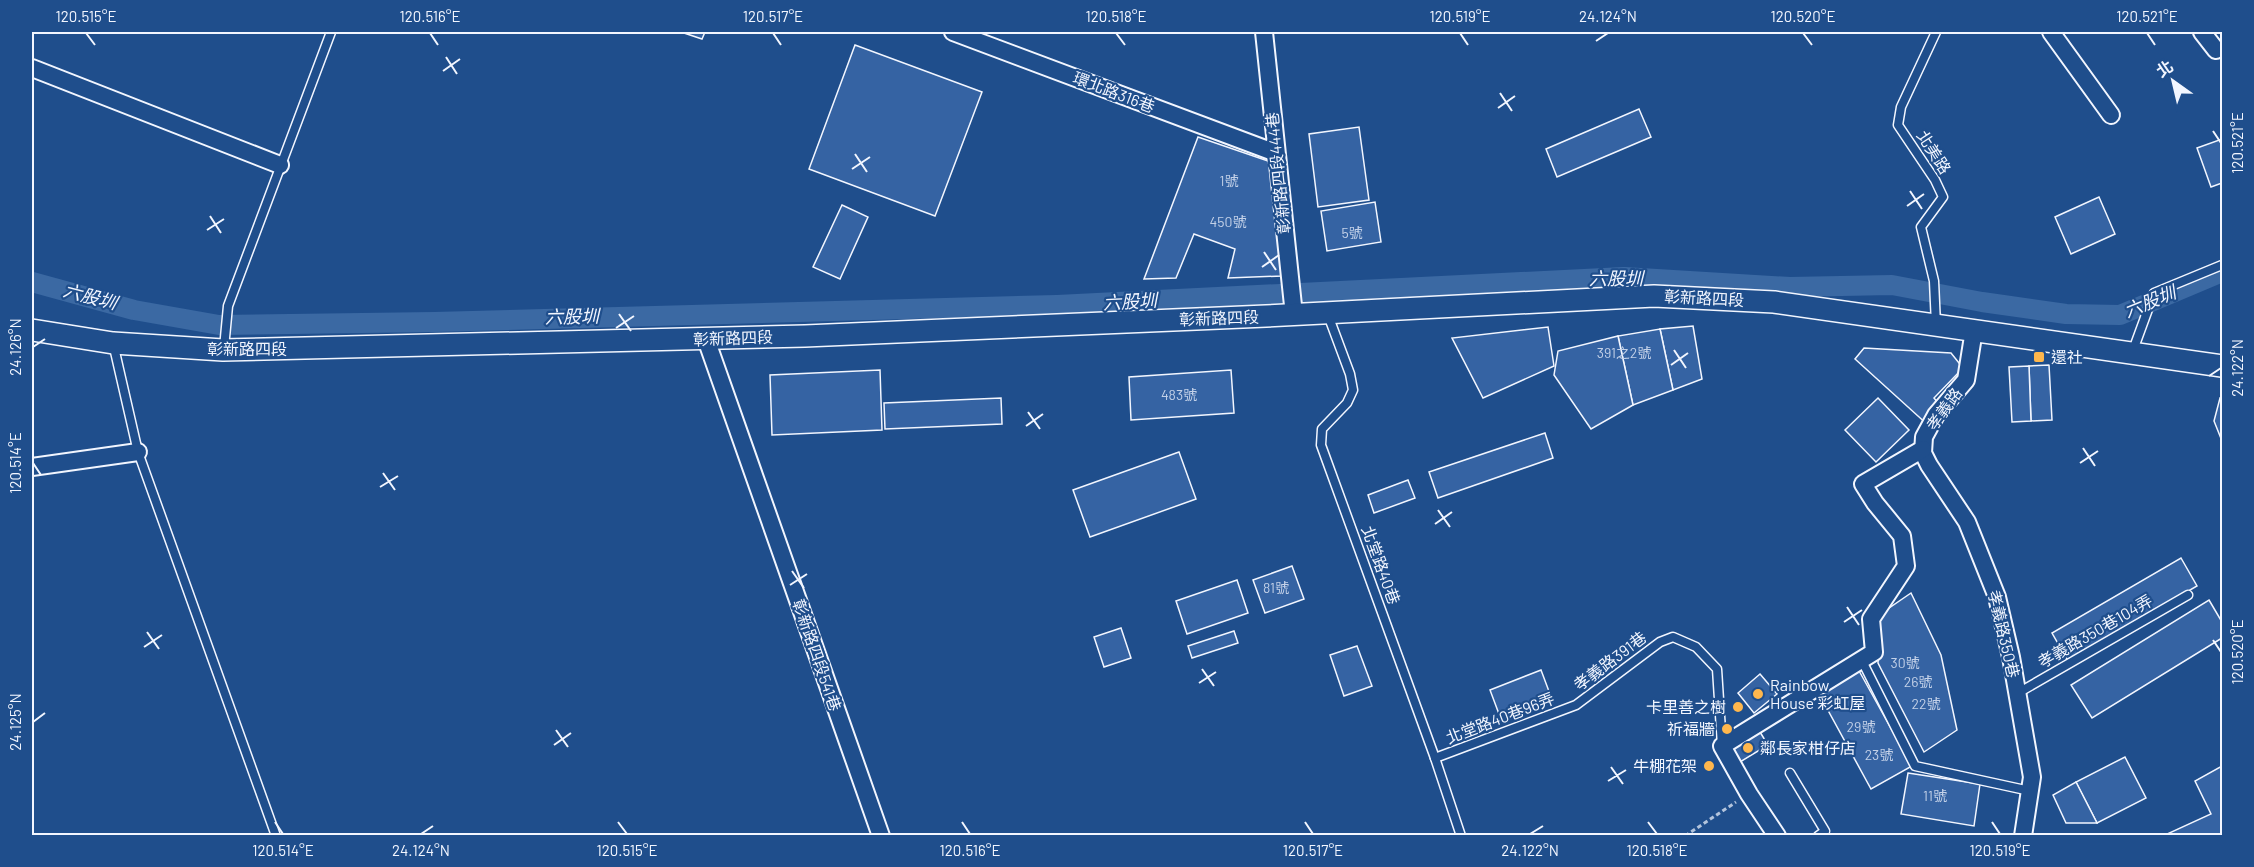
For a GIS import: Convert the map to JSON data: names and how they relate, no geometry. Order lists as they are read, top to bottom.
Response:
{
  "streets": {
    "street": [
      "環北路316巷",
      "彰新路四段444巷",
      "彰新路四段",
      "孝義路",
      "孝義路350巷",
      "彰新路四段541巷"
    ],
    "lane": [
      "北美路",
      "北堂路40巷",
      "孝義路350巷104弄",
      "孝義路391巷",
      "北堂路40巷96弄"
    ]
  },
  "crossings": [
    ["環北路316巷", "彰新路四段444巷"],
    ["北美路", "彰新路四段"],
    ["彰新路四段444巷", "彰新路四段"],
    ["彰新路四段", "孝義路"],
    ["彰新路四段", "北堂路40巷"],
    ["彰新路四段", "彰新路四段541巷"],
    ["孝義路", "孝義路350巷"],
    ["北堂路40巷", "北堂路40巷96弄"],
    ["孝義路350巷104弄", "孝義路350巷"],
    ["孝義路391巷", "北堂路40巷96弄"]
  ],
  "water": ["六股圳"],
  "places": {
    "transit": ["還社"],
    "other": [
      "Rainbow House 彩虹屋",
      "卡里善之樹",
      "祈福牆",
      "鄰長家柑仔店",
      "牛棚花架"
    ]
  },
  "house_numbers": [
    "1號",
    "450號",
    "5號",
    "391之2號",
    "483號",
    "81號",
    "30號",
    "26號",
    "22號",
    "29號",
    "23號",
    "11號"
  ],
  "north": "top left",
  "coordinates": [
    "120.515°E",
    "120.516°E",
    "120.517°E",
    "120.518°E",
    "120.519°E",
    "24.124°N",
    "120.520°E",
    "120.521°E",
    "24.126°N",
    "24.122°N",
    "120.514°E",
    "24.125°N"
  ]
}
